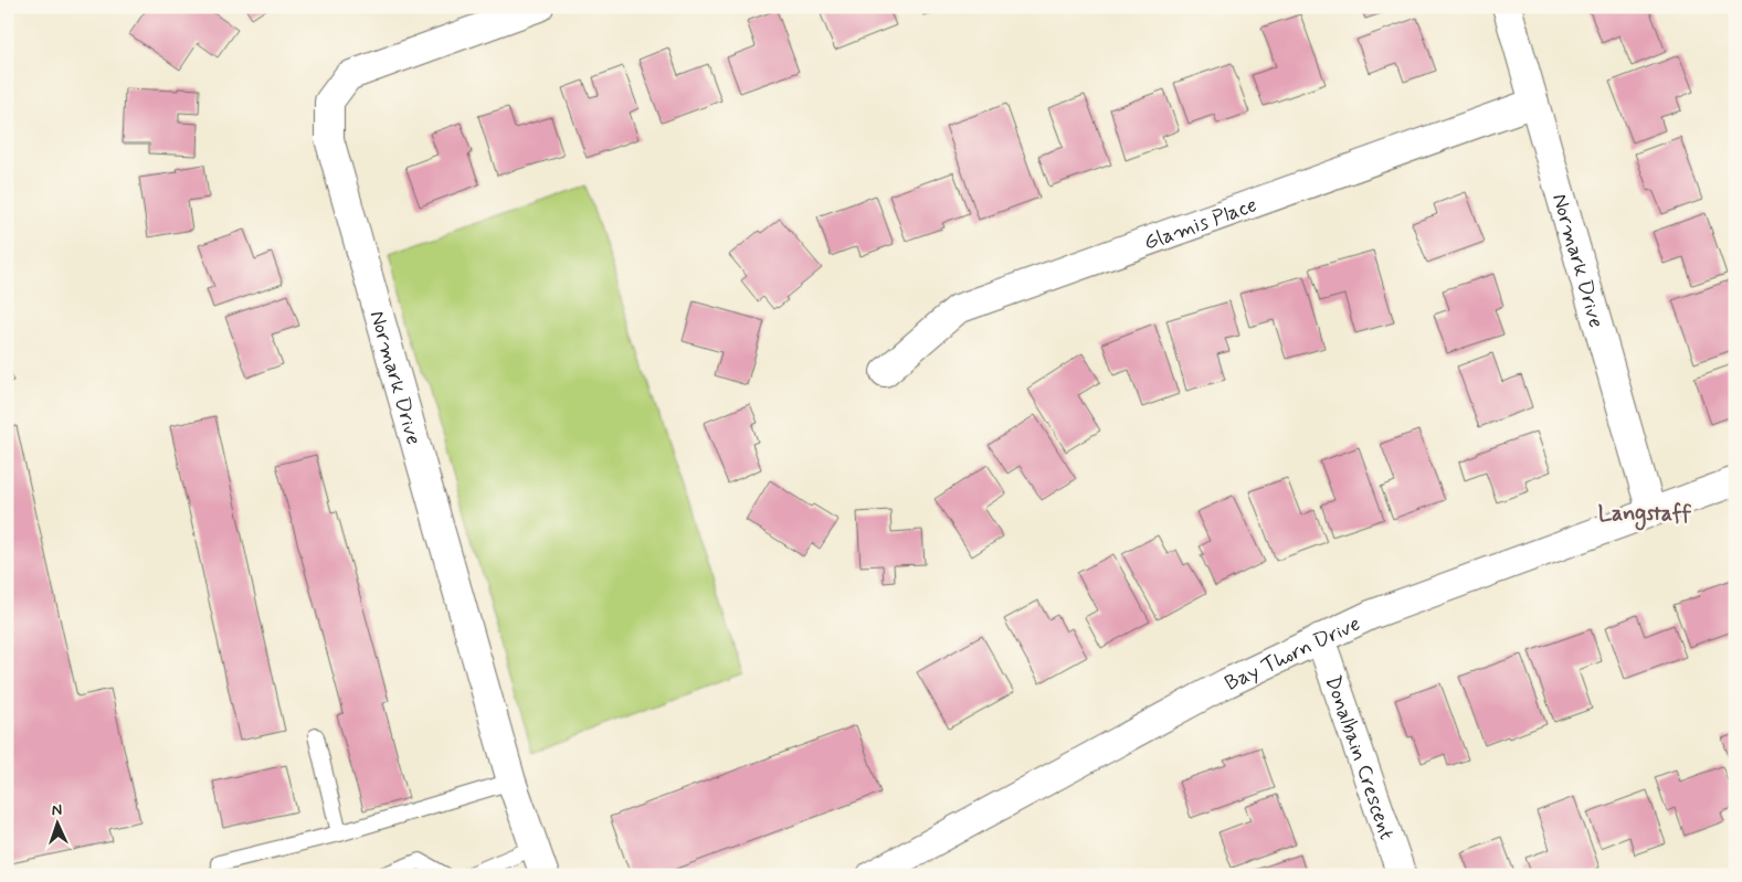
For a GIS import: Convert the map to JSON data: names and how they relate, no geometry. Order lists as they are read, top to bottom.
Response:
{
  "streets": {
    "street": [
      "Glamis Place",
      "Normark Drive",
      "Bay Thorn Drive",
      "Donalbain Crescent"
    ]
  },
  "crossings": [
    ["Glamis Place", "Normark Drive"],
    ["Normark Drive", "Bay Thorn Drive"],
    ["Bay Thorn Drive", "Donalbain Crescent"]
  ],
  "districts": ["Langstaff"],
  "north": "top"
}
